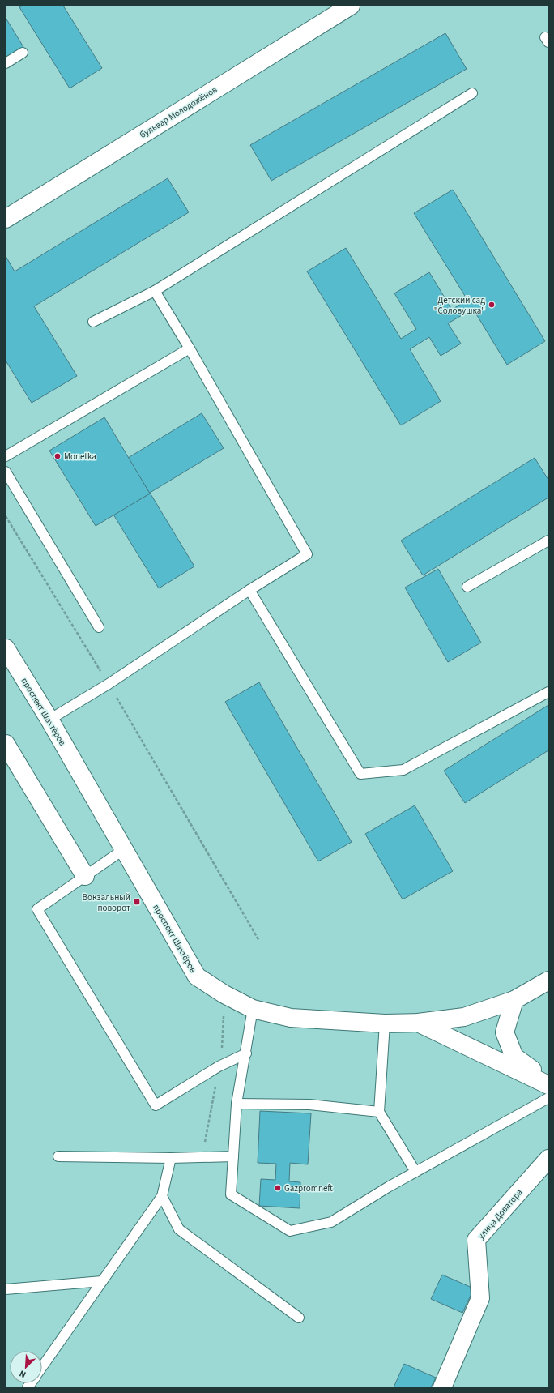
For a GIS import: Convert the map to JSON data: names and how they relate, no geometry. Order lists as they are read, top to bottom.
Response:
{
  "streets": {
    "street": ["бульвар Молодожёнов", "проспект Шахтёров", "улица Доватора"]
  },
  "places": {
    "other": ["Детский сад \"Соловушка\"", "Monetka", "Gazpromneft"],
    "transit": ["Вокзальный поворот"]
  },
  "north": "bottom left"
}
